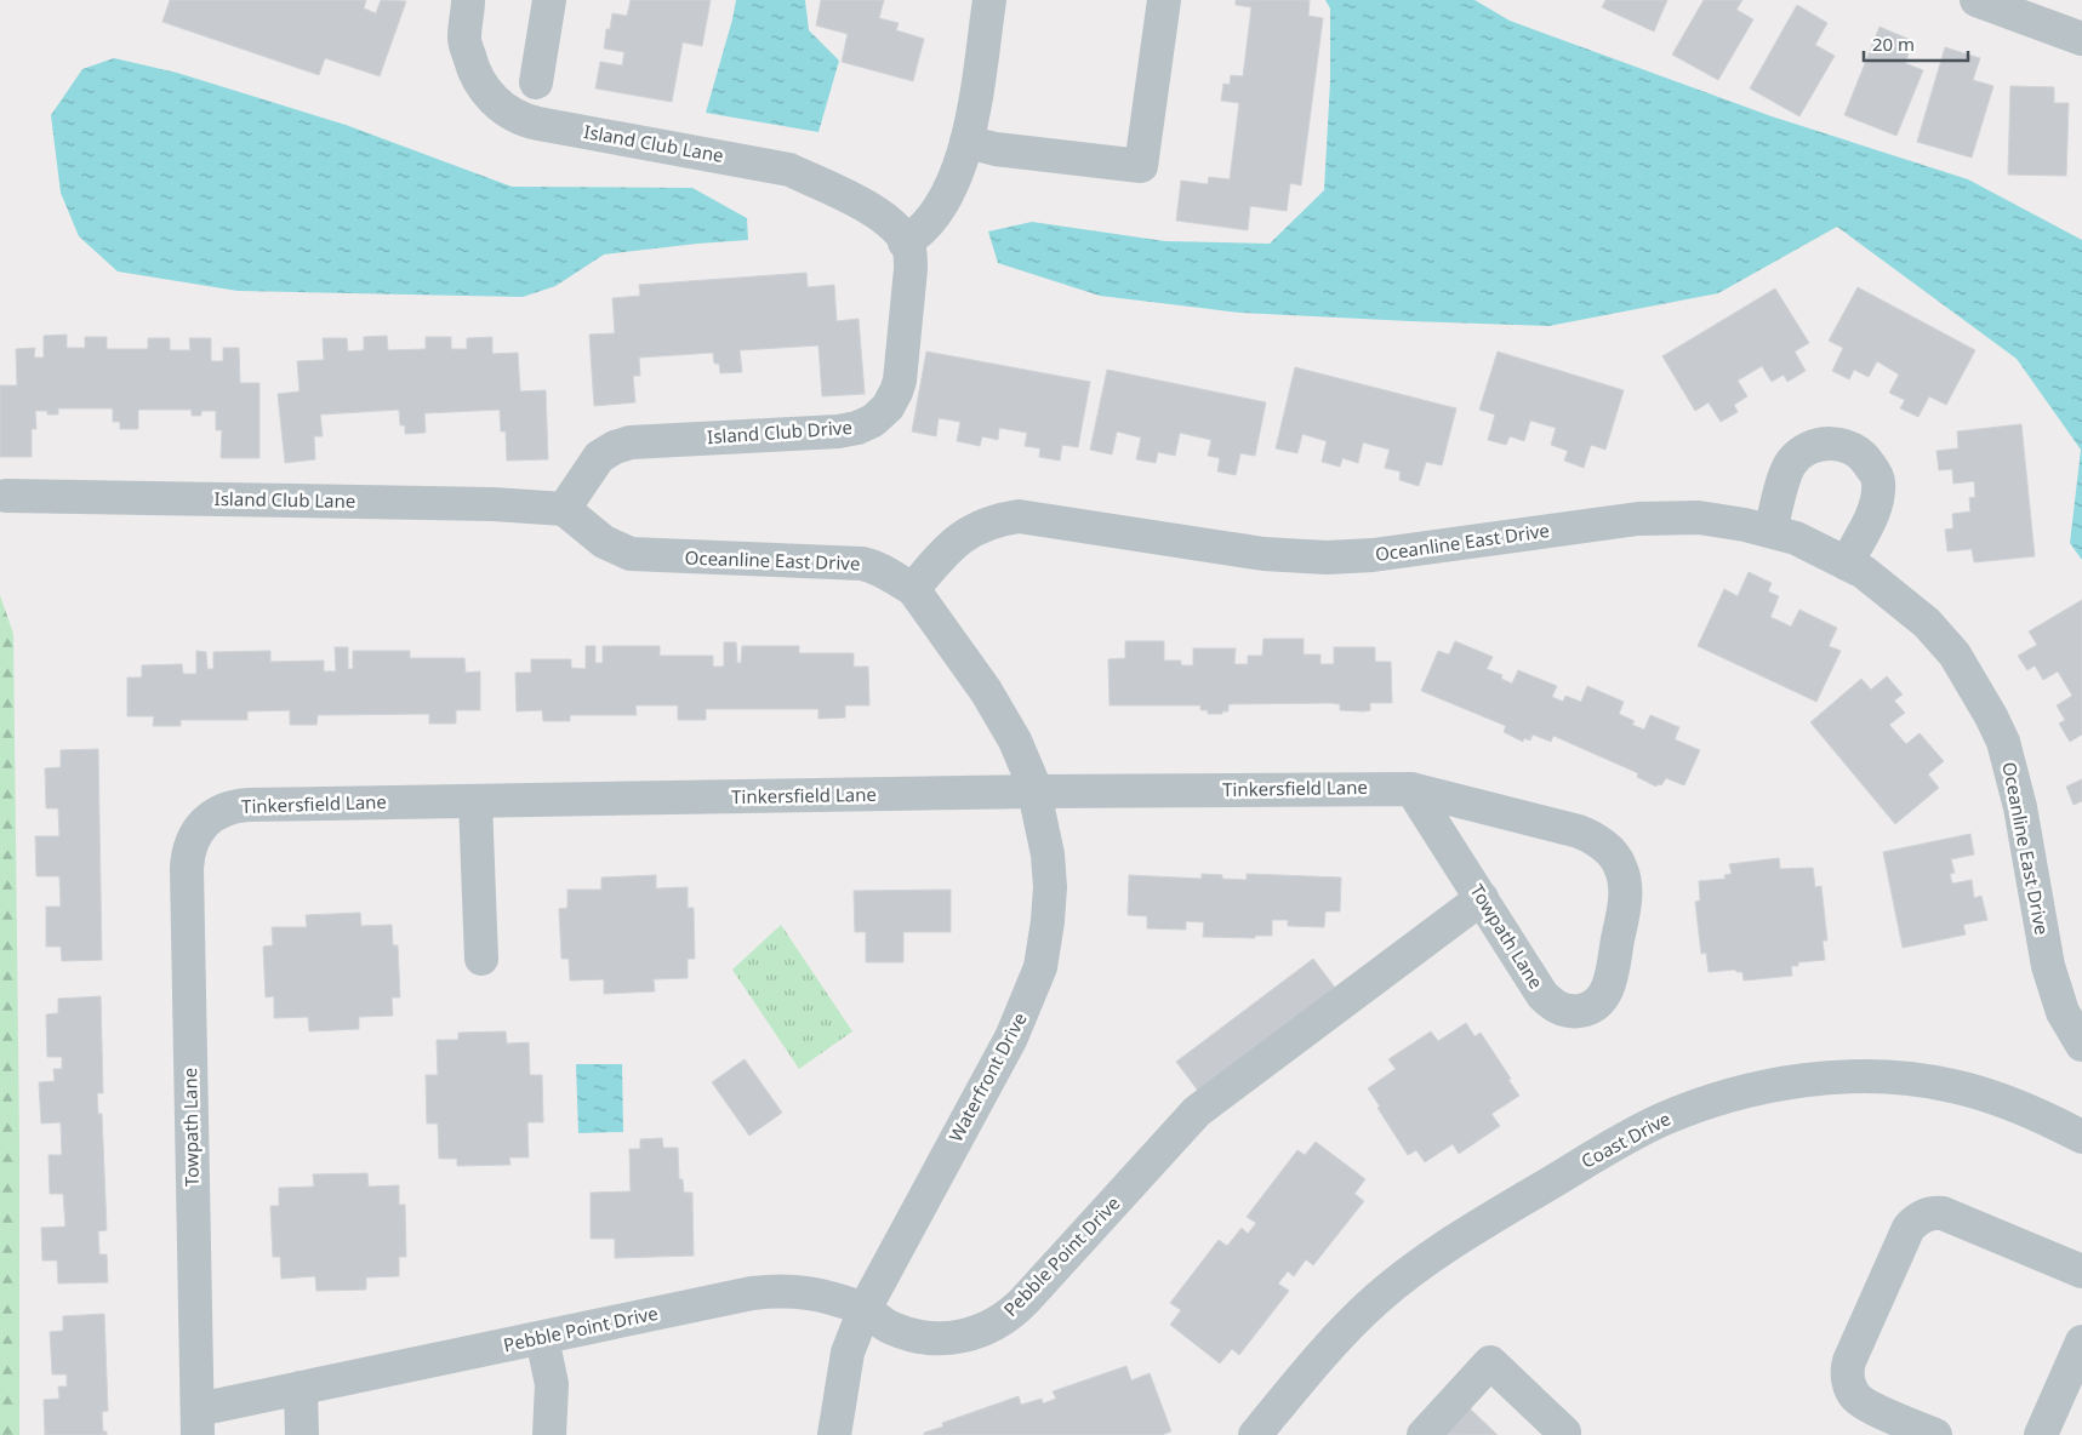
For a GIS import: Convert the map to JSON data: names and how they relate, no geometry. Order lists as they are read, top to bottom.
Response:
{
  "streets": {
    "street": [
      "Island Club Lane",
      "Island Club Drive",
      "Oceanline East Drive",
      "Tinkersfield Lane",
      "Towpath Lane",
      "Waterfront Drive",
      "Coast Drive",
      "Pebble Point Drive"
    ]
  },
  "crossings": [
    ["Island Club Lane", "Island Club Drive"],
    ["Island Club Lane", "Oceanline East Drive"],
    ["Island Club Drive", "Oceanline East Drive"],
    ["Oceanline East Drive", "Waterfront Drive"],
    ["Tinkersfield Lane", "Towpath Lane"],
    ["Tinkersfield Lane", "Waterfront Drive"],
    ["Towpath Lane", "Pebble Point Drive"],
    ["Waterfront Drive", "Pebble Point Drive"]
  ],
  "scale_bar": "20 m"
}
